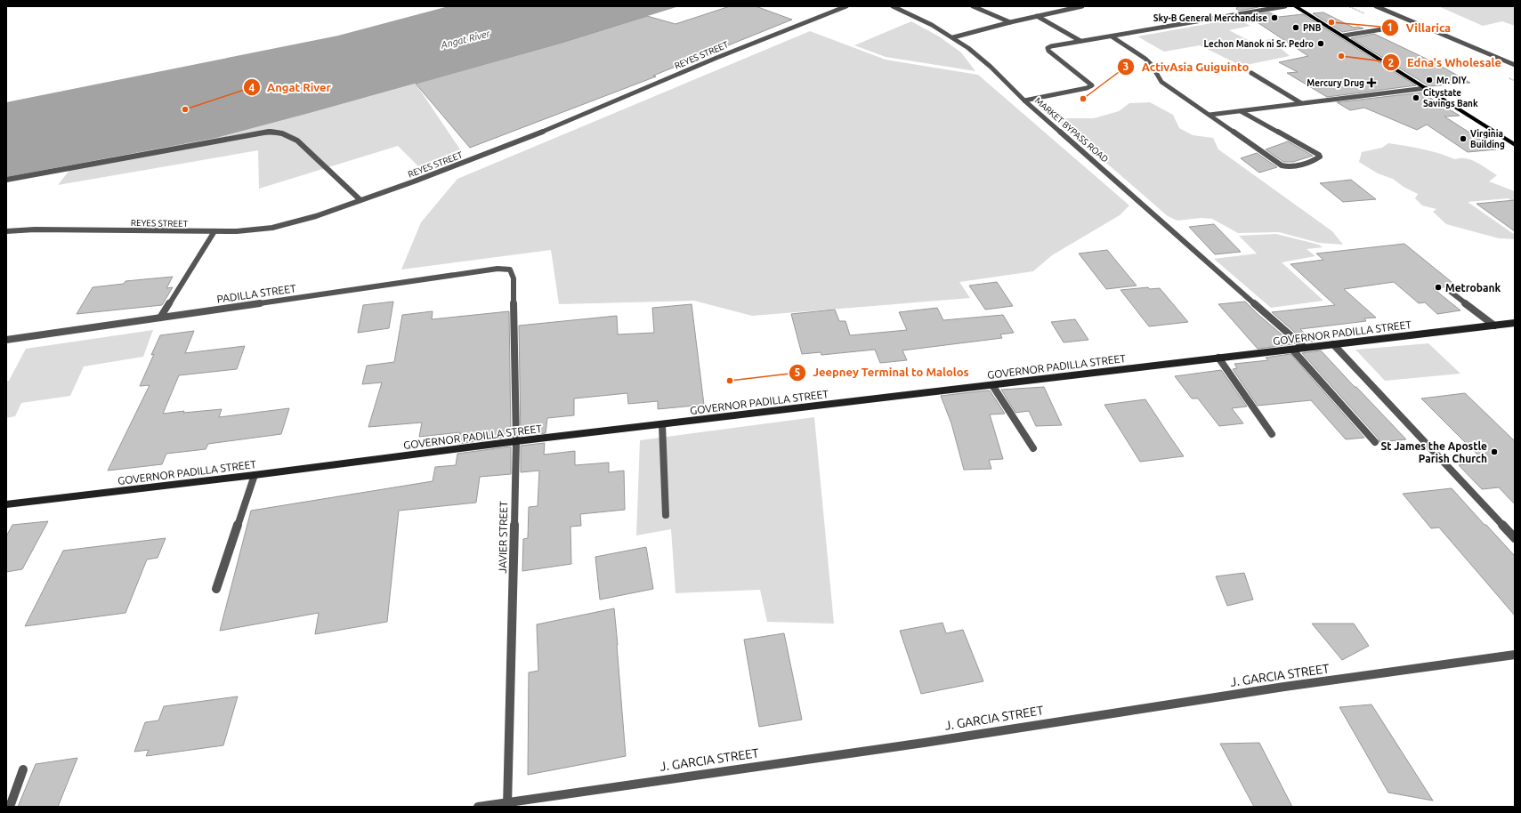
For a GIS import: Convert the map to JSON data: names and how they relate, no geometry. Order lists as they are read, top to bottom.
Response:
{
  "streets": {
    "main road": ["GOVERNOR PADILLA STREET"],
    "street": [
      "REYES STREET",
      "MARKET BYPASS ROAD",
      "PADILLA STREET",
      "JAVIER STREET",
      "J. GARCIA STREET"
    ]
  },
  "crossings": [
    ["MARKET BYPASS ROAD", "GOVERNOR PADILLA STREET"],
    ["PADILLA STREET", "JAVIER STREET"],
    ["GOVERNOR PADILLA STREET", "JAVIER STREET"],
    ["JAVIER STREET", "J. GARCIA STREET"]
  ],
  "water": ["Angat River"],
  "places": {
    "other": [
      "Sky-B General Merchandise",
      "Villarica",
      "PNB",
      "Lechon Manok ni Sr. Pedro",
      "Edna's Wholesale",
      "Mr. DIY",
      "Citystate Savings Bank",
      "ActivAsia Guiguinto",
      "Angat River",
      "Virginia Building",
      "Metrobank",
      "Jeepney Terminal to Malolos",
      "St James the Apostle Parish Church"
    ],
    "health": ["Mercury Drug"]
  }
}
